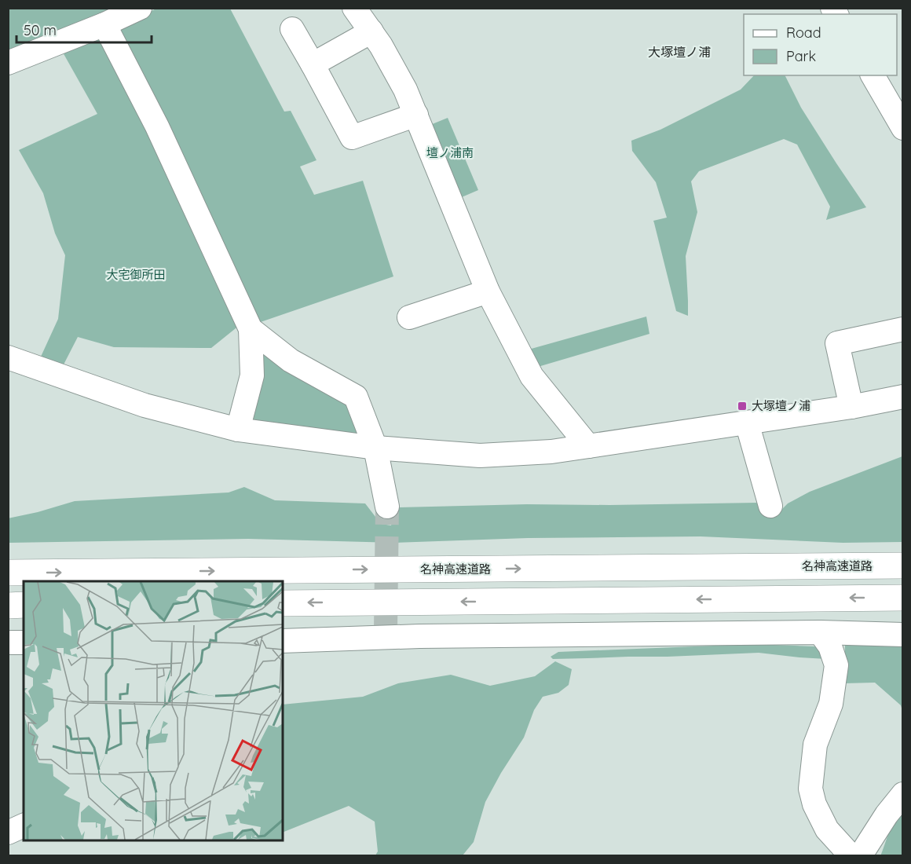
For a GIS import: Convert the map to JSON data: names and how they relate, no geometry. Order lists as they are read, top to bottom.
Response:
{
  "streets": {
    "highway": ["名神高速道路"]
  },
  "districts": ["大塚壇ノ浦"],
  "parks": ["壇ノ浦南", "大宅御所田"],
  "places": {
    "transit": ["大塚壇ノ浦"]
  },
  "legend": ["Road", "Park"],
  "scale_bar": "50 m"
}
